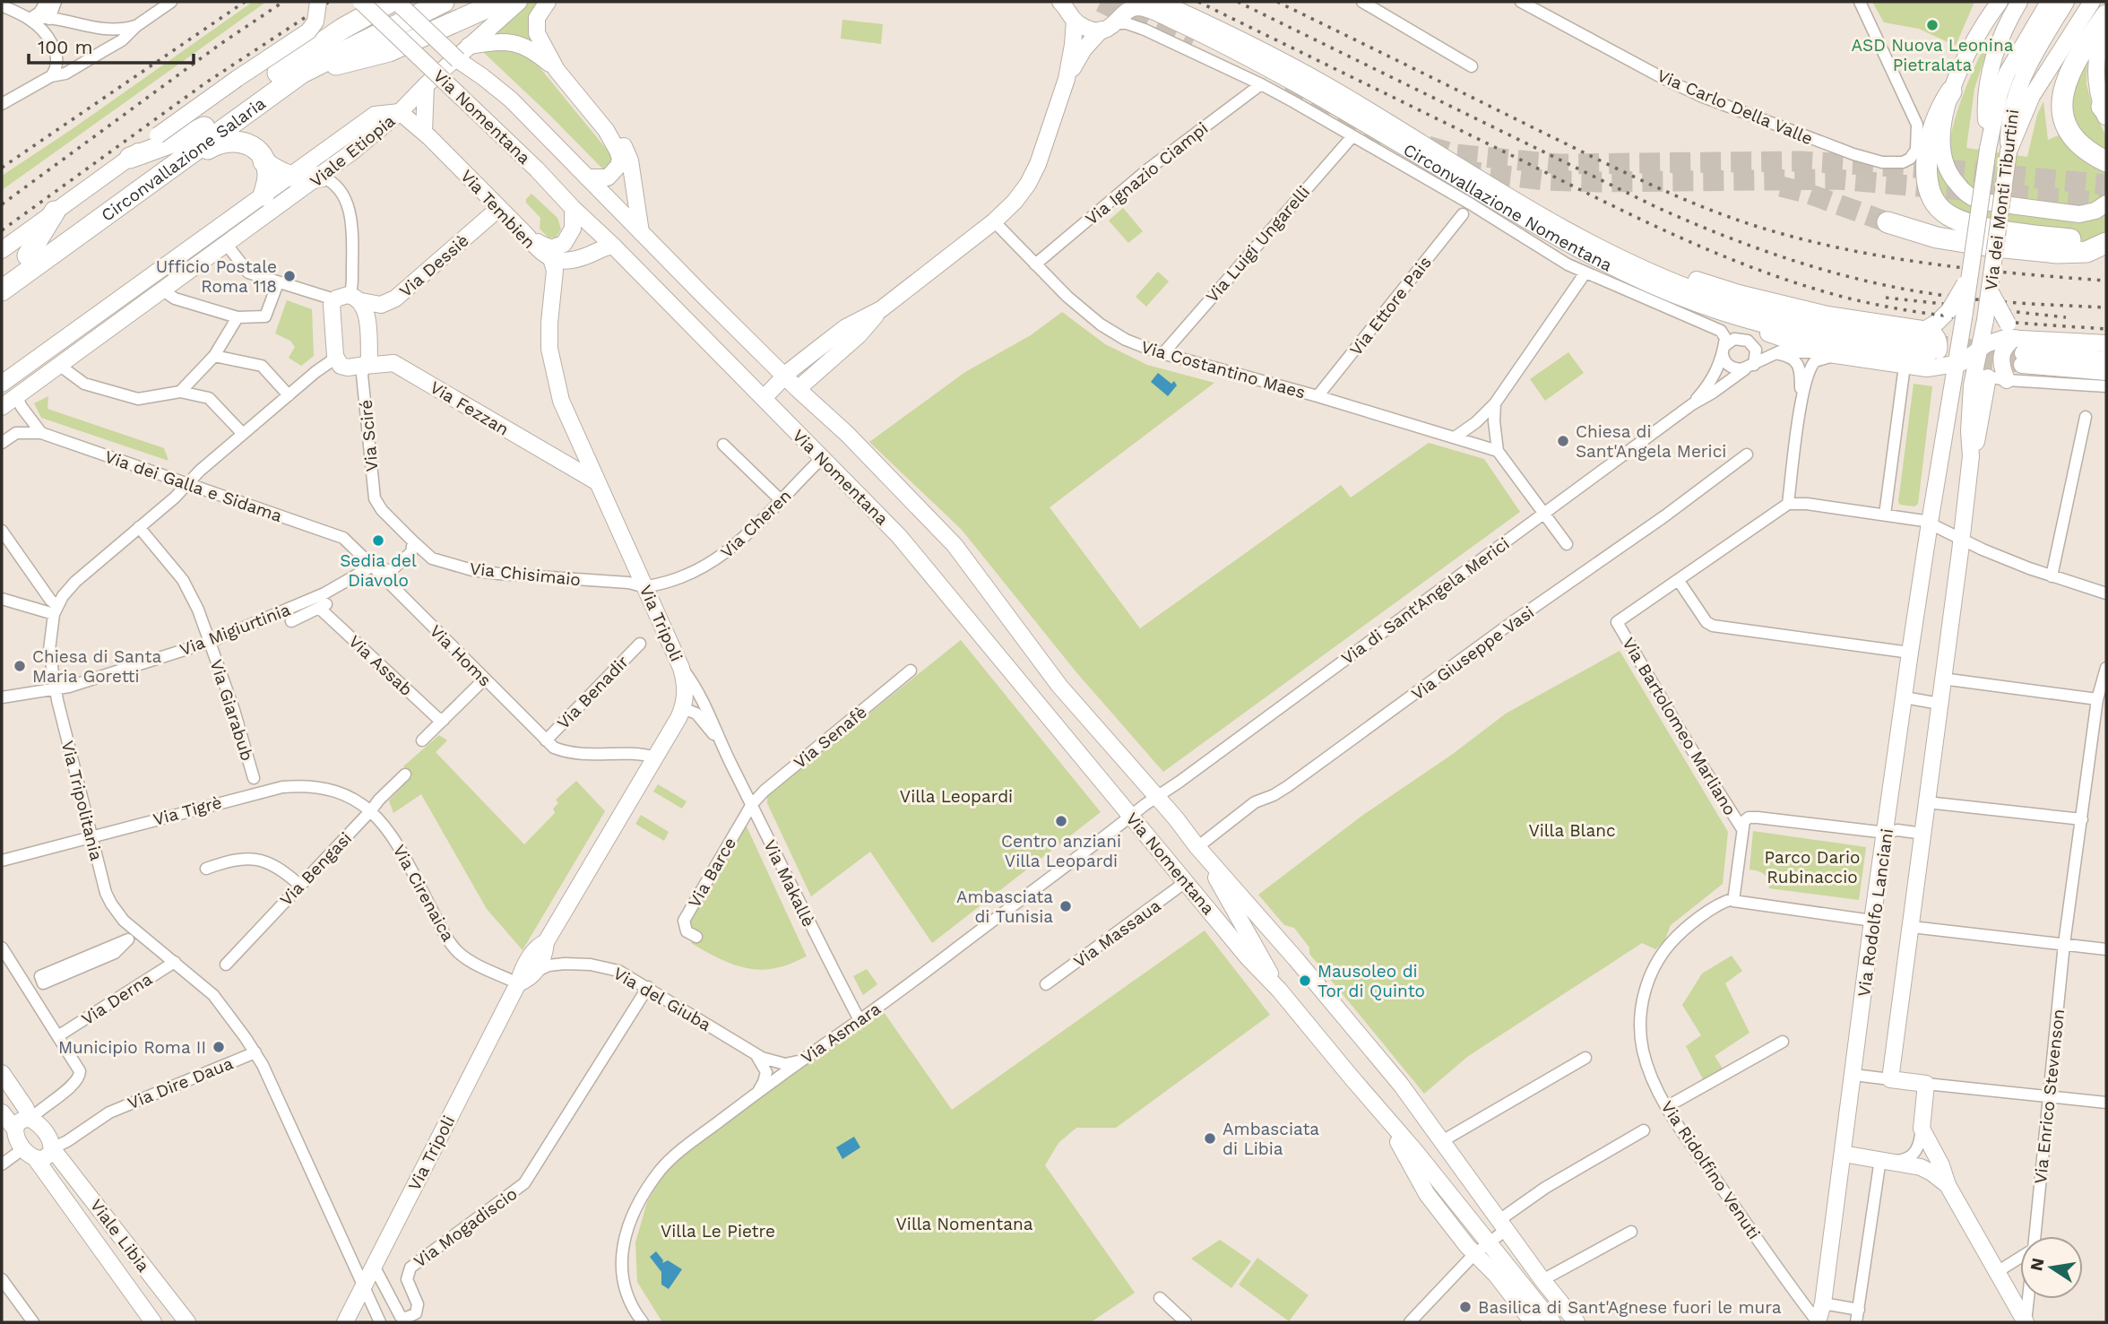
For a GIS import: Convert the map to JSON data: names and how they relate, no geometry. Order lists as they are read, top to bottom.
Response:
{
  "streets": {
    "highway": ["Circonvallazione Salaria"],
    "street": [
      "Via Carlo Della Valle",
      "Via Nomentana",
      "Viale Etiopia",
      "Via Ignazio Ciampi",
      "Via dei Monti Tiburtini",
      "Circonvallazione Nomentana",
      "Via Tembien",
      "Via Luigi Ungarelli",
      "Via Dessiè",
      "Via Ettore Pais",
      "Via Costantino Maes",
      "Via Fezzan",
      "Via Sciré",
      "Via dei Galla e Sidama",
      "Via Cheren",
      "Via Chisimaio",
      "Via di Sant'Angela Merici",
      "Via Tripoli",
      "Via Migiurtinia",
      "Via Giuseppe Vasi",
      "Via Homs",
      "Via Assab",
      "Via Benadir",
      "Via Giarabub",
      "Via Bartolomeo Marliano",
      "Via Senafè",
      "Via Tripolitania",
      "Via Tigrè",
      "Via Bengasi",
      "Via Barce",
      "Via Makallè",
      "Via Cirenaica",
      "Via Rodolfo Lanciani",
      "Via Massaua",
      "Via Derna",
      "Via del Giuba",
      "Via Asmara",
      "Via Dire Daua",
      "Via Enrico Stevenson",
      "Via Ridolfino Venuti",
      "Via Mogadiscio",
      "Viale Libia"
    ]
  },
  "crossings": [
    ["Via Nomentana", "Circonvallazione Salaria"],
    ["Via Nomentana", "Via Cheren"],
    ["Via Nomentana", "Via di Sant'Angela Merici"],
    ["Via Nomentana", "Via Giuseppe Vasi"],
    ["Via Nomentana", "Via Massaua"],
    ["Via Nomentana", "Via Asmara"],
    ["Viale Etiopia", "Via Tembien"],
    ["Via Ignazio Ciampi", "Circonvallazione Nomentana"],
    ["Via Ignazio Ciampi", "Via Costantino Maes"],
    ["Via dei Monti Tiburtini", "Via Rodolfo Lanciani"],
    ["Circonvallazione Nomentana", "Via Luigi Ungarelli"],
    ["Circonvallazione Nomentana", "Via di Sant'Angela Merici"],
    ["Via Tembien", "Via Dessiè"],
    ["Via Luigi Ungarelli", "Via Costantino Maes"],
    ["Via Ettore Pais", "Via Costantino Maes"],
    ["Via Fezzan", "Via Sciré"],
    ["Via Fezzan", "Via Tripoli"],
    ["Via Sciré", "Via Chisimaio"],
    ["Via dei Galla e Sidama", "Via Homs"],
    ["Via dei Galla e Sidama", "Via Tripolitania"],
    ["Via Cheren", "Via Chisimaio"],
    ["Via Cheren", "Via Tripoli"],
    ["Via Chisimaio", "Via Tripoli"],
    ["Via Chisimaio", "Via Migiurtinia"],
    ["Via di Sant'Angela Merici", "Via Asmara"],
    ["Via Tripoli", "Via Tripolitania"],
    ["Via Tripoli", "Via Makallè"],
    ["Via Tripoli", "Via Cirenaica"],
    ["Via Tripoli", "Via del Giuba"],
    ["Via Tripoli", "Via Mogadiscio"],
    ["Via Migiurtinia", "Via Homs"],
    ["Via Migiurtinia", "Via Giarabub"],
    ["Via Migiurtinia", "Via Tripolitania"],
    ["Via Homs", "Via Benadir"],
    ["Via Giarabub", "Via Tripolitania"],
    ["Via Senafè", "Via Barce"],
    ["Via Senafè", "Via Makallè"],
    ["Via Tripolitania", "Via Tigrè"],
    ["Via Tripolitania", "Via Derna"],
    ["Via Tripolitania", "Via Dire Daua"],
    ["Via Tigrè", "Via Bengasi"],
    ["Via Tigrè", "Via Cirenaica"],
    ["Via Bengasi", "Via Cirenaica"],
    ["Via Barce", "Via Makallè"],
    ["Via Makallè", "Via Asmara"],
    ["Via Rodolfo Lanciani", "Via Ridolfino Venuti"],
    ["Via del Giuba", "Via Asmara"],
    ["Via del Giuba", "Via Mogadiscio"],
    ["Via Dire Daua", "Viale Libia"]
  ],
  "parks": [
    "Villa Leopardi",
    "Villa Blanc",
    "Parco Dario Rubinaccio",
    "Villa Nomentana",
    "Villa Le Pietre"
  ],
  "places": [
    "ASD Nuova Leonina Pietralata",
    "Ufficio Postale Roma 118",
    "Chiesa di Sant'Angela Merici",
    "Sedia del Diavolo",
    "Chiesa di Santa Maria Goretti",
    "Centro anziani Villa Leopardi",
    "Ambasciata di Tunisia",
    "Mausoleo di Tor di Quinto",
    "Municipio Roma II",
    "Ambasciata di Libia",
    "Basilica di Sant'Agnese fuori le mura"
  ],
  "scale_bar": "100 m",
  "north": "left"
}
